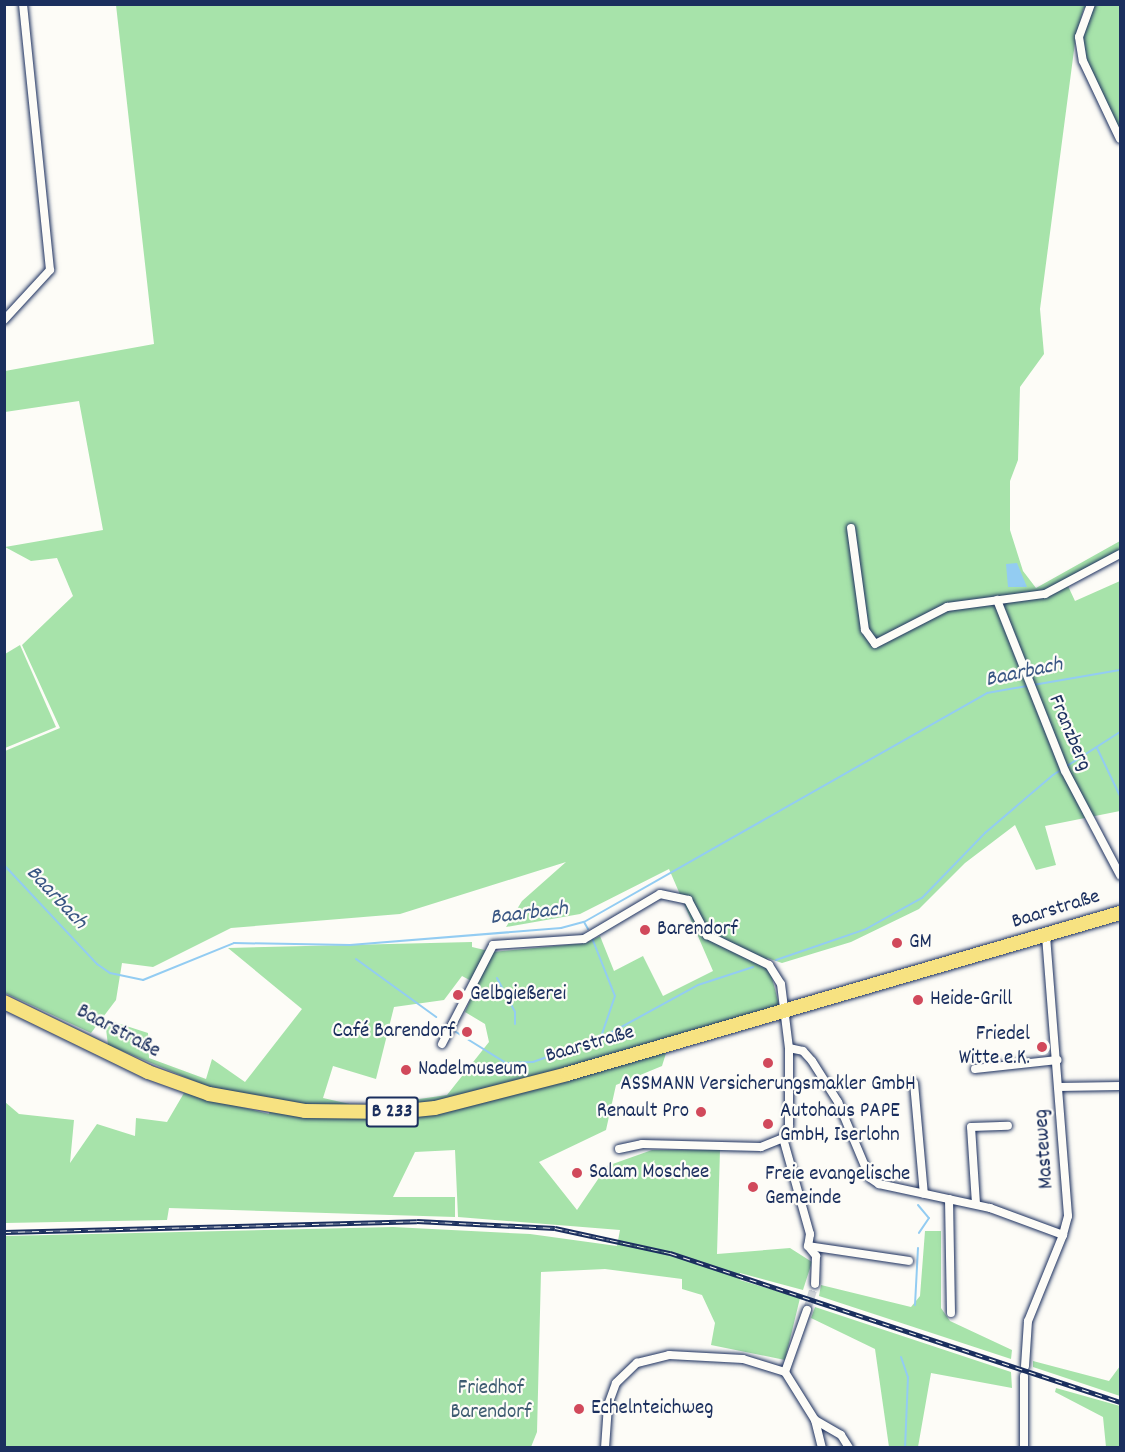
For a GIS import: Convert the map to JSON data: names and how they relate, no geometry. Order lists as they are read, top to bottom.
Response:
{
  "streets": {
    "main road": ["Baarstraße", "B 233"],
    "street": ["Franzberg", "Masteweg"]
  },
  "crossings": [
    ["Baarstraße", "Masteweg"]
  ],
  "water": ["Baarbach"],
  "parks": ["Friedhof Barendorf"],
  "places": [
    "Barendorf",
    "GM",
    "Gelbgießerei",
    "Heide-Grill",
    "Café Barendorf",
    "Friedel Witte e.K.",
    "ASSMANN Versicherungsmakler GmbH",
    "Nadelmuseum",
    "Renault Pro",
    "Autohaus PAPE GmbH, Iserlohn",
    "Salam Moschee",
    "Freie evangelische Gemeinde",
    "Echelnteichweg"
  ]
}
